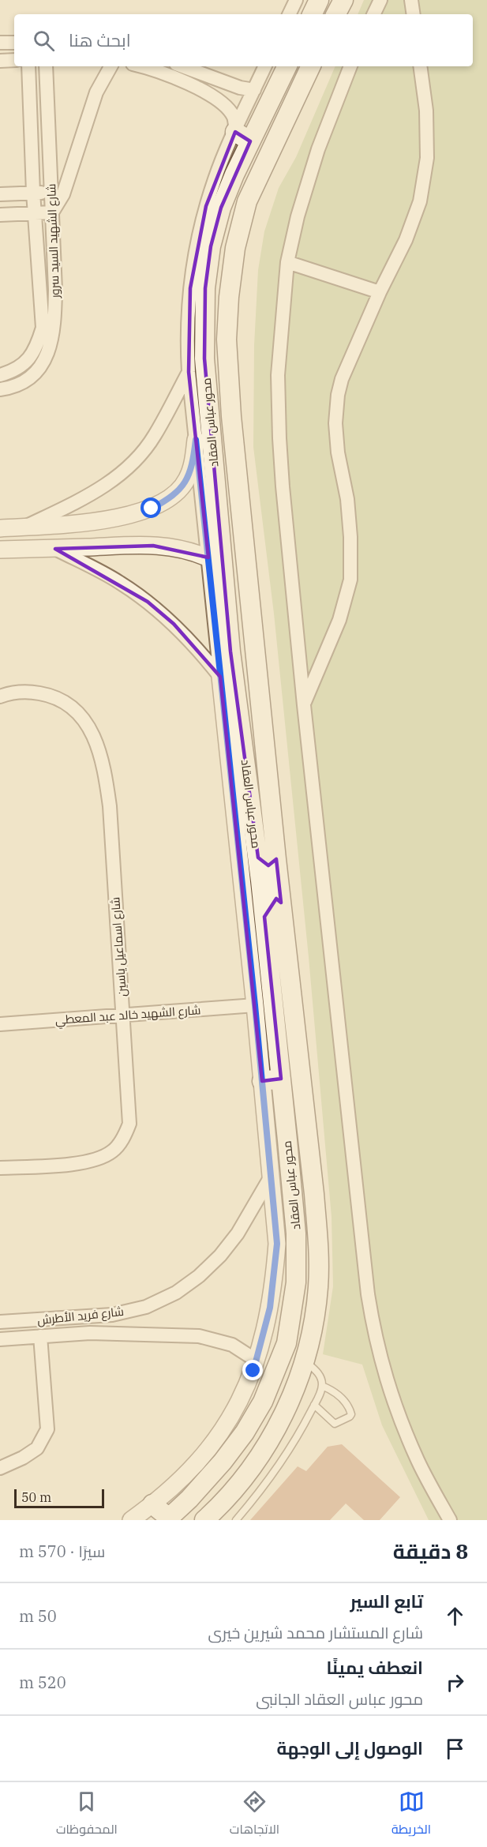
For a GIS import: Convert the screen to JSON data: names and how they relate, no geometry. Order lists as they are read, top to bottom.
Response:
{
  "streets": {
    "main road": ["محور عباس العقاد"],
    "street": [
      "شارع الشهيد السيد سرور",
      "شارع اسماعيل ياسين",
      "شارع الشهيد خالد عبد المعطي",
      "شارع فريد الأطرش"
    ]
  },
  "crossings": [
    ["شارع اسماعيل ياسين", "شارع الشهيد خالد عبد المعطي"]
  ],
  "scale_bar": "50 m",
  "page": {
    "search": "ابحث هنا",
    "scale": "50 m",
    "heading": ["8 دقيقة", "سيرًا · 570 m"],
    "list": [
      ["تابع السير", "شارع المستشار محمد شيرين خيرى", "50 m"],
      ["انعطف يمينًا", "محور عباس العقاد الجانبى", "520 m"],
      "الوصول إلى الوجهة"
    ],
    "nav": ["الخريطة", "الاتجاهات", "المحفوظات"]
  }
}
